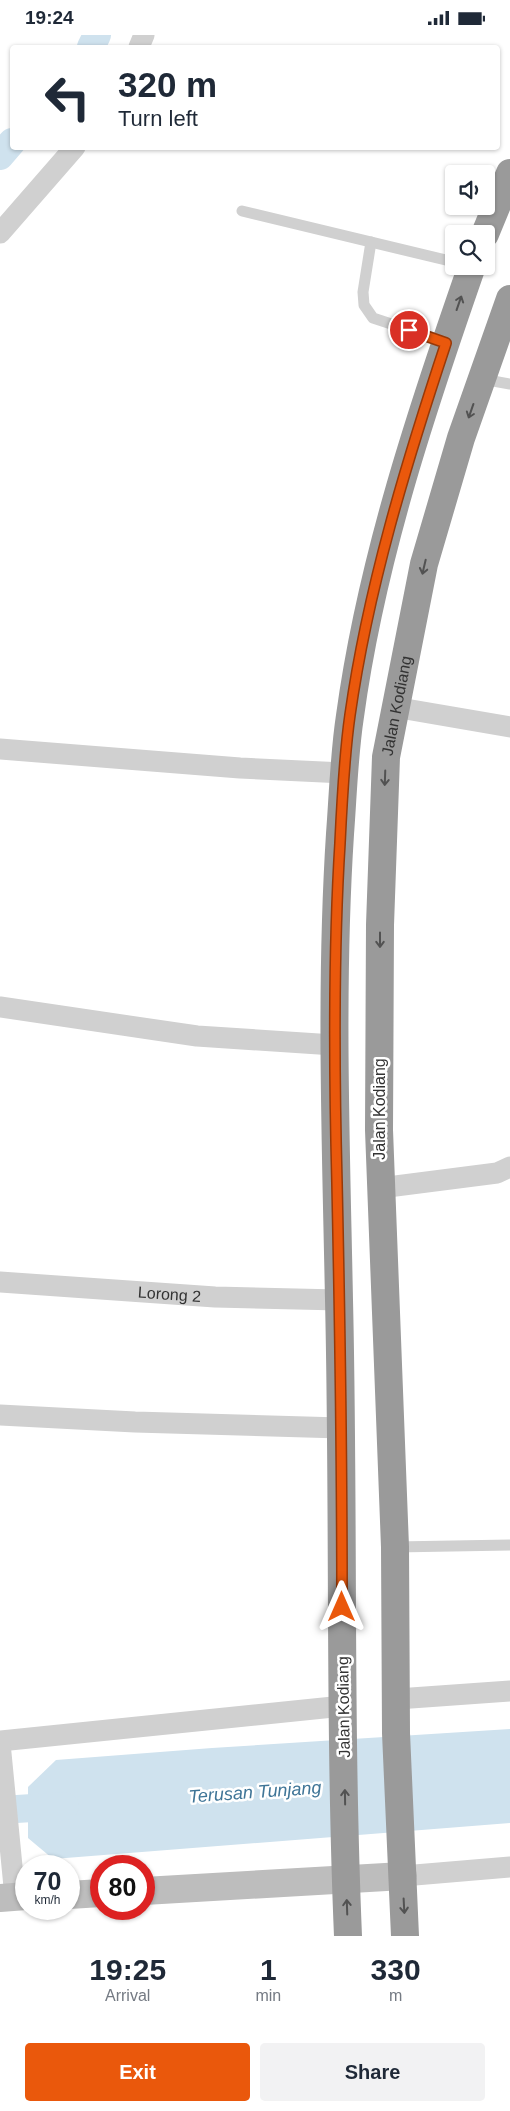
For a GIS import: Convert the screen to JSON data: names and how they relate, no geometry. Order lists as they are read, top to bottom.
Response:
{
  "streets": {
    "highway": ["Jalan Kodiang"],
    "street": ["Lorong 2"]
  },
  "crossings": [
    ["Jalan Kodiang", "Lorong 2"]
  ],
  "water": ["Terusan Tunjang"],
  "page": {
    "status": "19:24",
    "turn": ["320 m", "Turn left"],
    "speed": "70 km/h",
    "limit": "80",
    "eta": [
      "19:25",
      "Arrival",
      "1",
      "min",
      "330",
      "m"
    ],
    "buttons": ["Exit", "Share"]
  }
}
